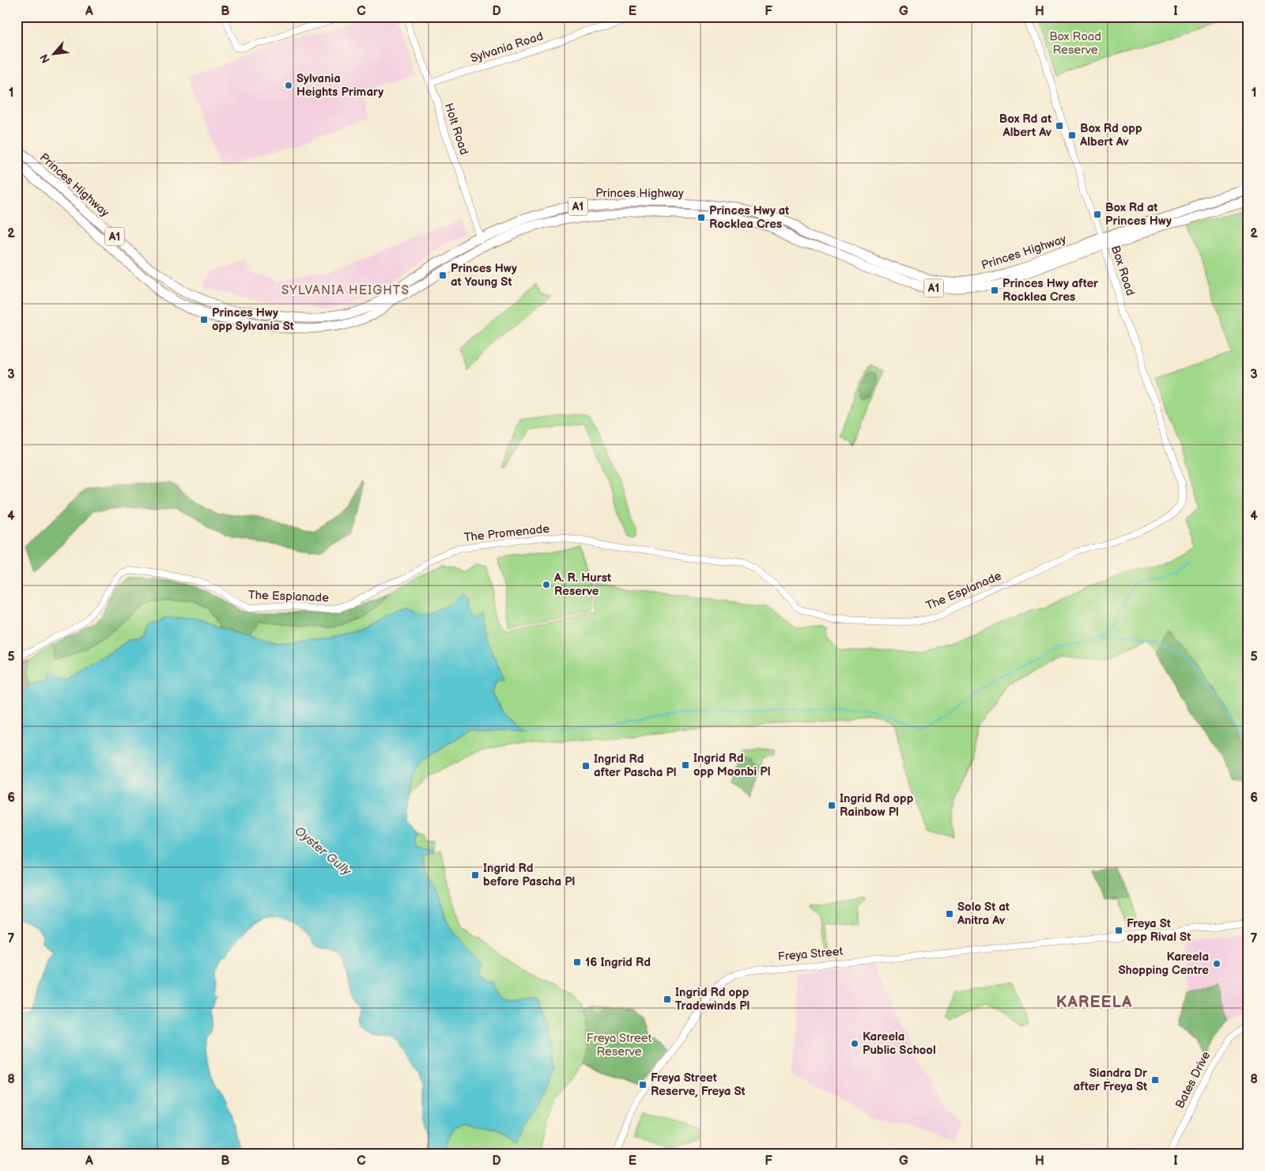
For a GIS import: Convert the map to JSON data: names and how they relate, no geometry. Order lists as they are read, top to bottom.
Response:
{
  "streets": {
    "highway": ["Princes Highway", "A1"],
    "street": [
      "Sylvania Road",
      "Holt Road",
      "Box Road",
      "The Promenade",
      "The Esplanade",
      "Freya Street",
      "Bates Drive"
    ]
  },
  "crossings": [
    ["Sylvania Road", "Holt Road"],
    ["Holt Road", "Princes Highway"],
    ["Princes Highway", "Box Road"],
    ["Box Road", "The Esplanade"],
    ["The Promenade", "The Esplanade"]
  ],
  "districts": ["SYLVANIA HEIGHTS", "KAREELA"],
  "water": ["Oyster Gully"],
  "parks": ["Box Road Reserve", "Freya Street Reserve"],
  "places": {
    "other": [
      "Sylvania Heights Primary",
      "A. R. Hurst Reserve",
      "Kareela Shopping Centre",
      "Kareela Public School"
    ],
    "transit": [
      "Box Rd at Albert Av",
      "Box Rd opp Albert Av",
      "Box Rd at Princes Hwy",
      "Princes Hwy at Rocklea Cres",
      "Princes Hwy at Young St",
      "Princes Hwy after Rocklea Cres",
      "Princes Hwy opp Sylvania St",
      "Ingrid Rd opp Moonbi Pl",
      "Ingrid Rd after Pascha Pl",
      "Ingrid Rd opp Rainbow Pl",
      "Ingrid Rd before Pascha Pl",
      "Solo St at Anitra Av",
      "Freya St opp Rival St",
      "16 Ingrid Rd",
      "Ingrid Rd opp Tradewinds Pl",
      "Siandra Dr after Freya St",
      "Freya Street Reserve, Freya St"
    ]
  },
  "north": "bottom left",
  "grid": {
    "columns": [
      "A",
      "B",
      "C",
      "D",
      "E",
      "F",
      "G",
      "H",
      "I"
    ],
    "rows": [
      "1",
      "2",
      "3",
      "4",
      "5",
      "6",
      "7",
      "8"
    ]
  }
}
